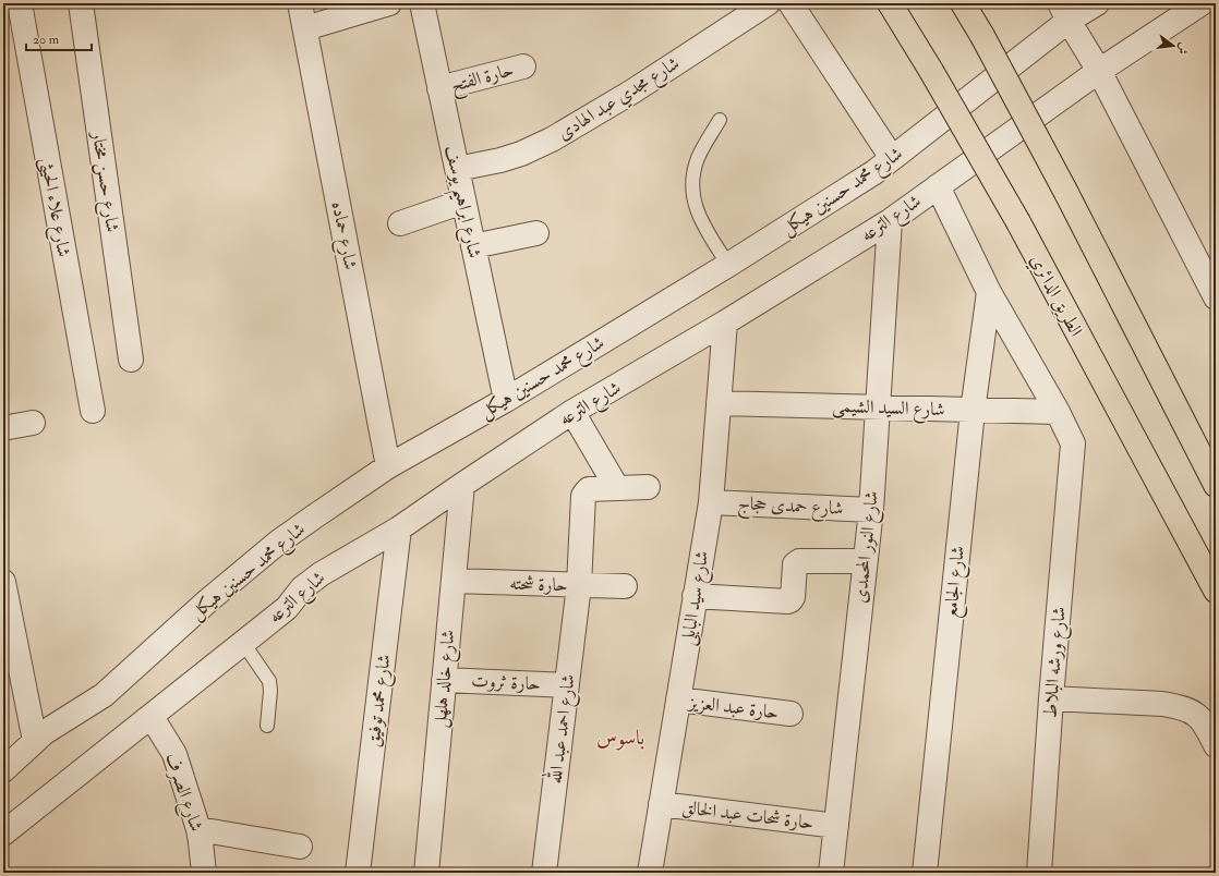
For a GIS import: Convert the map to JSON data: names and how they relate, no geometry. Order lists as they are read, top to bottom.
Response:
{
  "streets": {
    "highway": ["الطريق الدائري"],
    "street": [
      "حارة الفتح",
      "شارع مجدي عبد الهادى",
      "شارع حسن مختار",
      "شارع محمد حسنين هيكل",
      "شارع ابراهيم يوسف",
      "شارع علاء الحيثى",
      "شارع الترعه",
      "شارع حماده",
      "شارع السيد الشيمى",
      "شارع حمدى حجاج",
      "شارع النور المحمدى",
      "شارع الجامع",
      "حارة شحته",
      "شارع سيد البابلى",
      "شارع ورشه البلاط",
      "شارع خالد هلهل",
      "حارة ثروت",
      "شارع محمد توفيق",
      "حارة عبد العزيز",
      "شارع احمد عبد الله",
      "شارع الصرف",
      "حارة شحات عبد الخالق"
    ]
  },
  "crossings": [
    ["حارة الفتح", "شارع ابراهيم يوسف"],
    ["شارع مجدي عبد الهادى", "شارع ابراهيم يوسف"],
    ["شارع محمد حسنين هيكل", "شارع ابراهيم يوسف"],
    ["شارع محمد حسنين هيكل", "شارع حماده"],
    ["شارع الترعه", "شارع النور المحمدى"],
    ["شارع الترعه", "شارع سيد البابلى"],
    ["شارع الترعه", "شارع خالد هلهل"],
    ["شارع الترعه", "شارع محمد توفيق"],
    ["شارع الترعه", "شارع الصرف"],
    ["شارع السيد الشيمى", "شارع النور المحمدى"],
    ["شارع السيد الشيمى", "شارع الجامع"],
    ["شارع السيد الشيمى", "شارع سيد البابلى"],
    ["شارع السيد الشيمى", "شارع ورشه البلاط"],
    ["شارع حمدى حجاج", "شارع النور المحمدى"],
    ["شارع حمدى حجاج", "شارع سيد البابلى"],
    ["شارع النور المحمدى", "حارة شحات عبد الخالق"],
    ["حارة شحته", "شارع خالد هلهل"],
    ["حارة شحته", "شارع احمد عبد الله"],
    ["شارع سيد البابلى", "حارة عبد العزيز"],
    ["شارع سيد البابلى", "حارة شحات عبد الخالق"],
    ["شارع خالد هلهل", "حارة ثروت"],
    ["حارة ثروت", "شارع احمد عبد الله"]
  ],
  "districts": ["باسوس"],
  "scale_bar": "20 m",
  "north": "right"
}
